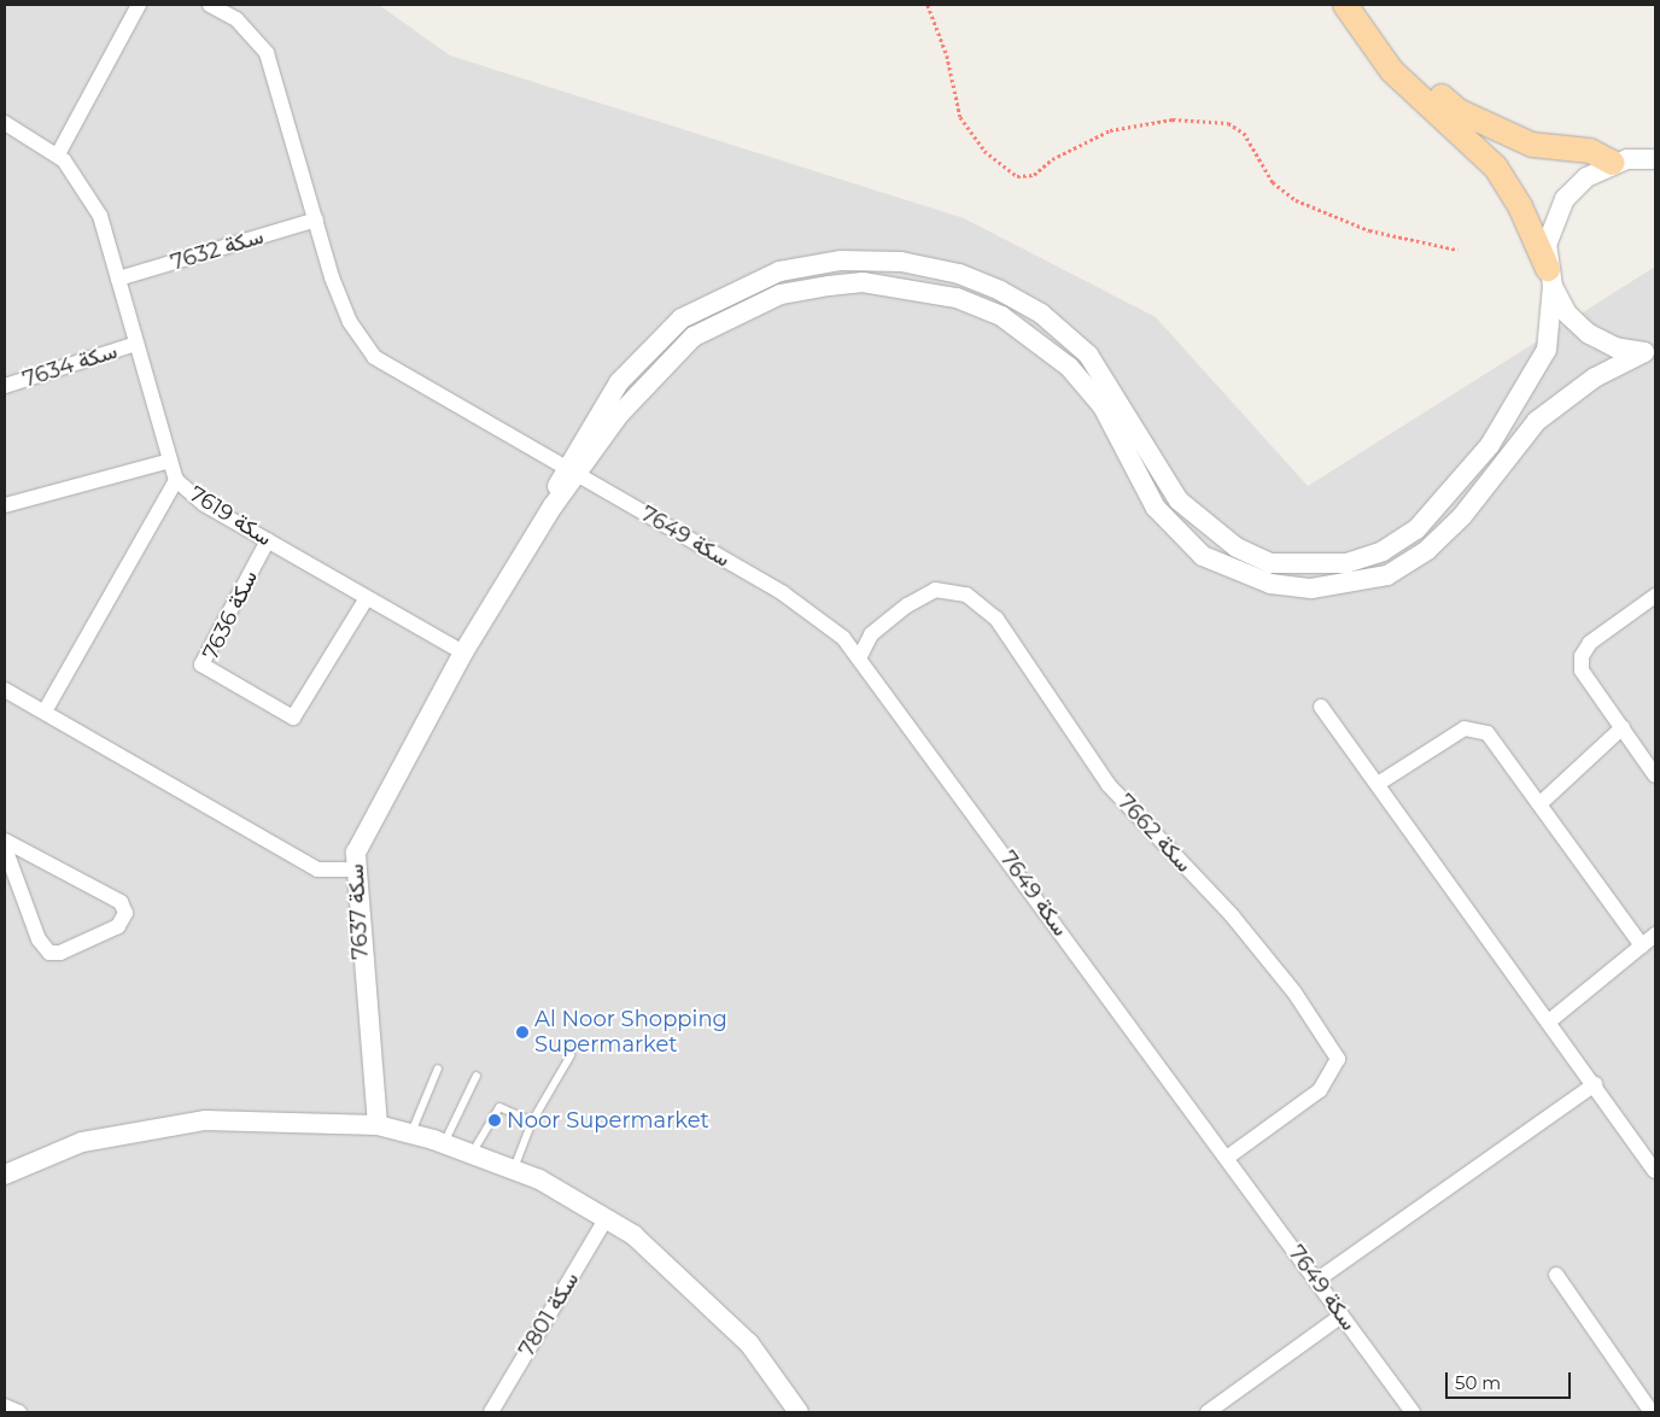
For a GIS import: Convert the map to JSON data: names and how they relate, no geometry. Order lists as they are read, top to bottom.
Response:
{
  "streets": {
    "street": [
      "سكة 7632",
      "سكة 7634",
      "سكة 7619",
      "سكة 7649",
      "سكة 7636",
      "سكة 7662",
      "سكة 7637",
      "سكة 7801"
    ]
  },
  "crossings": [
    ["سكة 7632", "سكة 7619"],
    ["سكة 7632", "سكة 7649"],
    ["سكة 7634", "سكة 7619"],
    ["سكة 7619", "سكة 7636"],
    ["سكة 7619", "سكة 7637"],
    ["سكة 7649", "سكة 7662"]
  ],
  "places": ["Al Noor Shopping Supermarket", "Noor Supermarket"],
  "scale_bar": "50 m"
}
